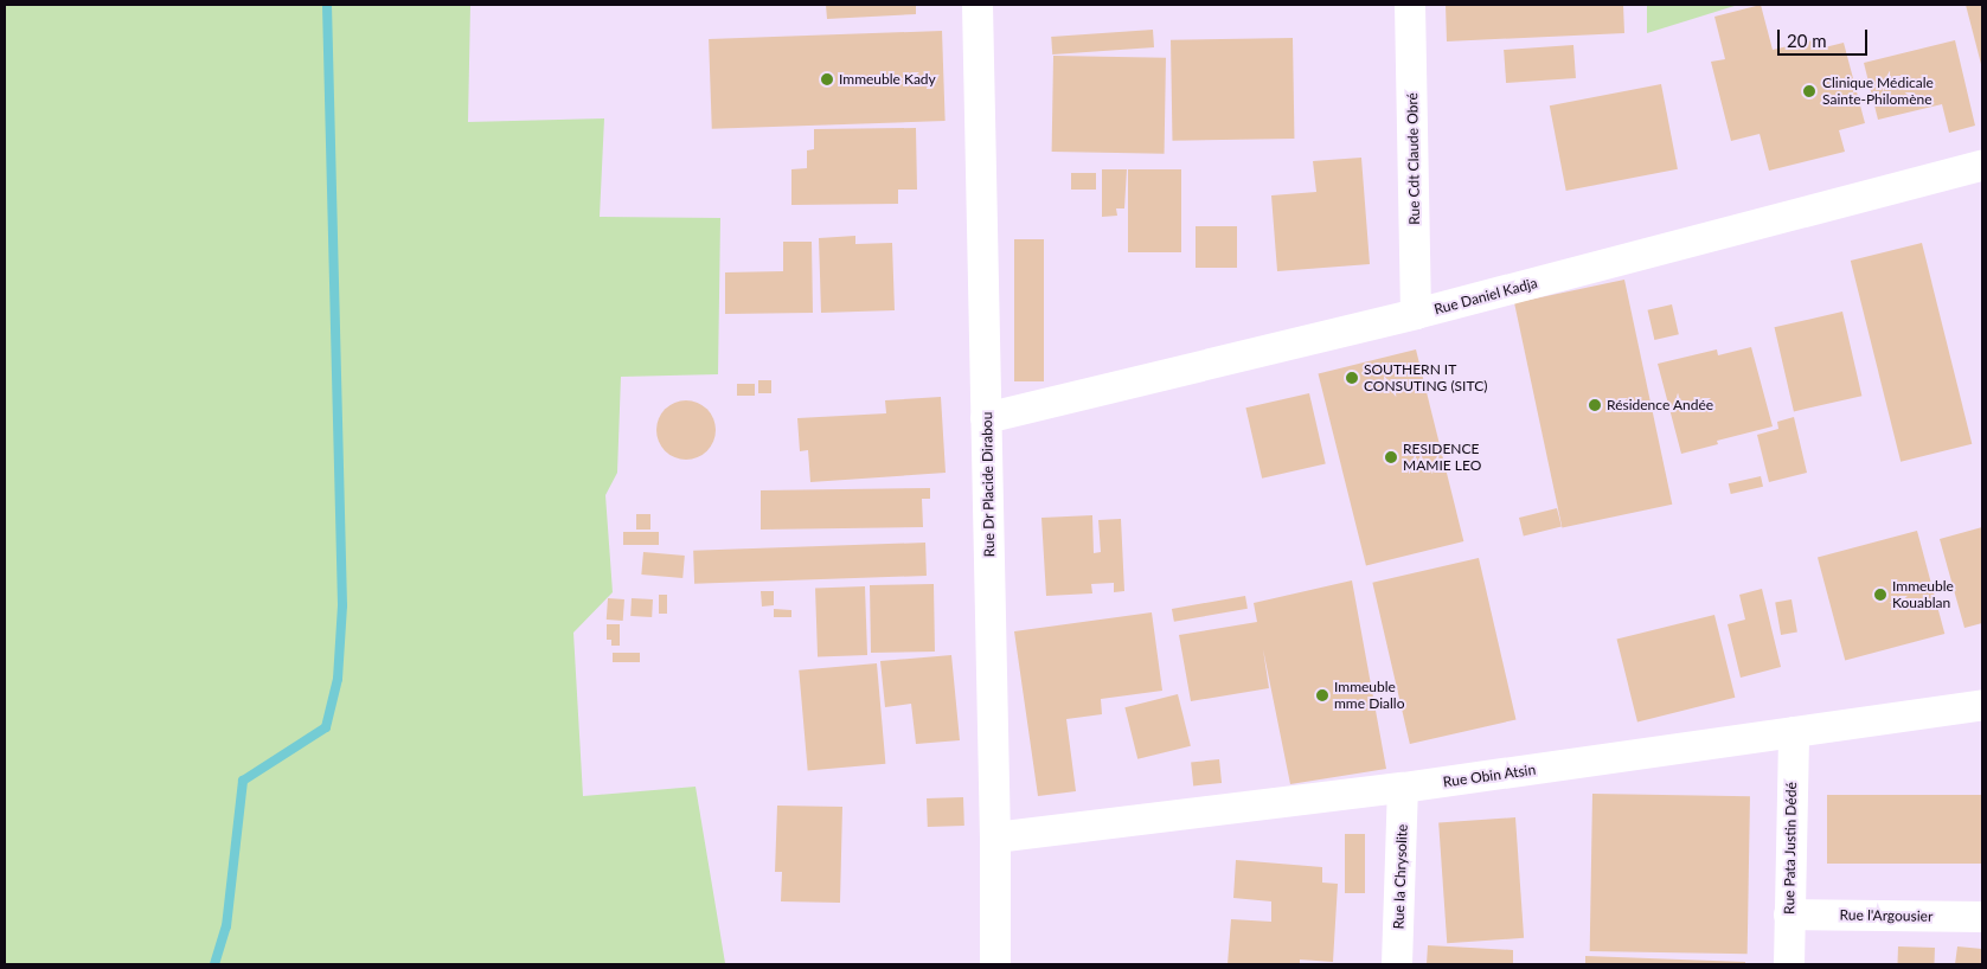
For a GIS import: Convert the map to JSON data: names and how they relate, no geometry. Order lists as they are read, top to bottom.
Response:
{
  "streets": {
    "street": [
      "Rue Cdt Claude Obré",
      "Rue Daniel Kadja",
      "Rue Dr Placide Dirabou",
      "Rue Obin Atsin",
      "Rue Pata Justin Dédé",
      "Rue la Chrysolite",
      "Rue l'Argousier"
    ]
  },
  "crossings": [
    ["Rue Cdt Claude Obré", "Rue Daniel Kadja"],
    ["Rue Daniel Kadja", "Rue Dr Placide Dirabou"],
    ["Rue Dr Placide Dirabou", "Rue Obin Atsin"],
    ["Rue Obin Atsin", "Rue Pata Justin Dédé"],
    ["Rue Obin Atsin", "Rue la Chrysolite"],
    ["Rue Pata Justin Dédé", "Rue l'Argousier"]
  ],
  "places": [
    "Immeuble Kady",
    "Clinique Médicale Sainte-Philomène",
    "SOUTHERN IT CONSUTING (SITC)",
    "Résidence Andée",
    "RESIDENCE MAMIE LEO",
    "Immeuble Kouablan",
    "Immeuble mme Diallo"
  ],
  "scale_bar": "20 m"
}
